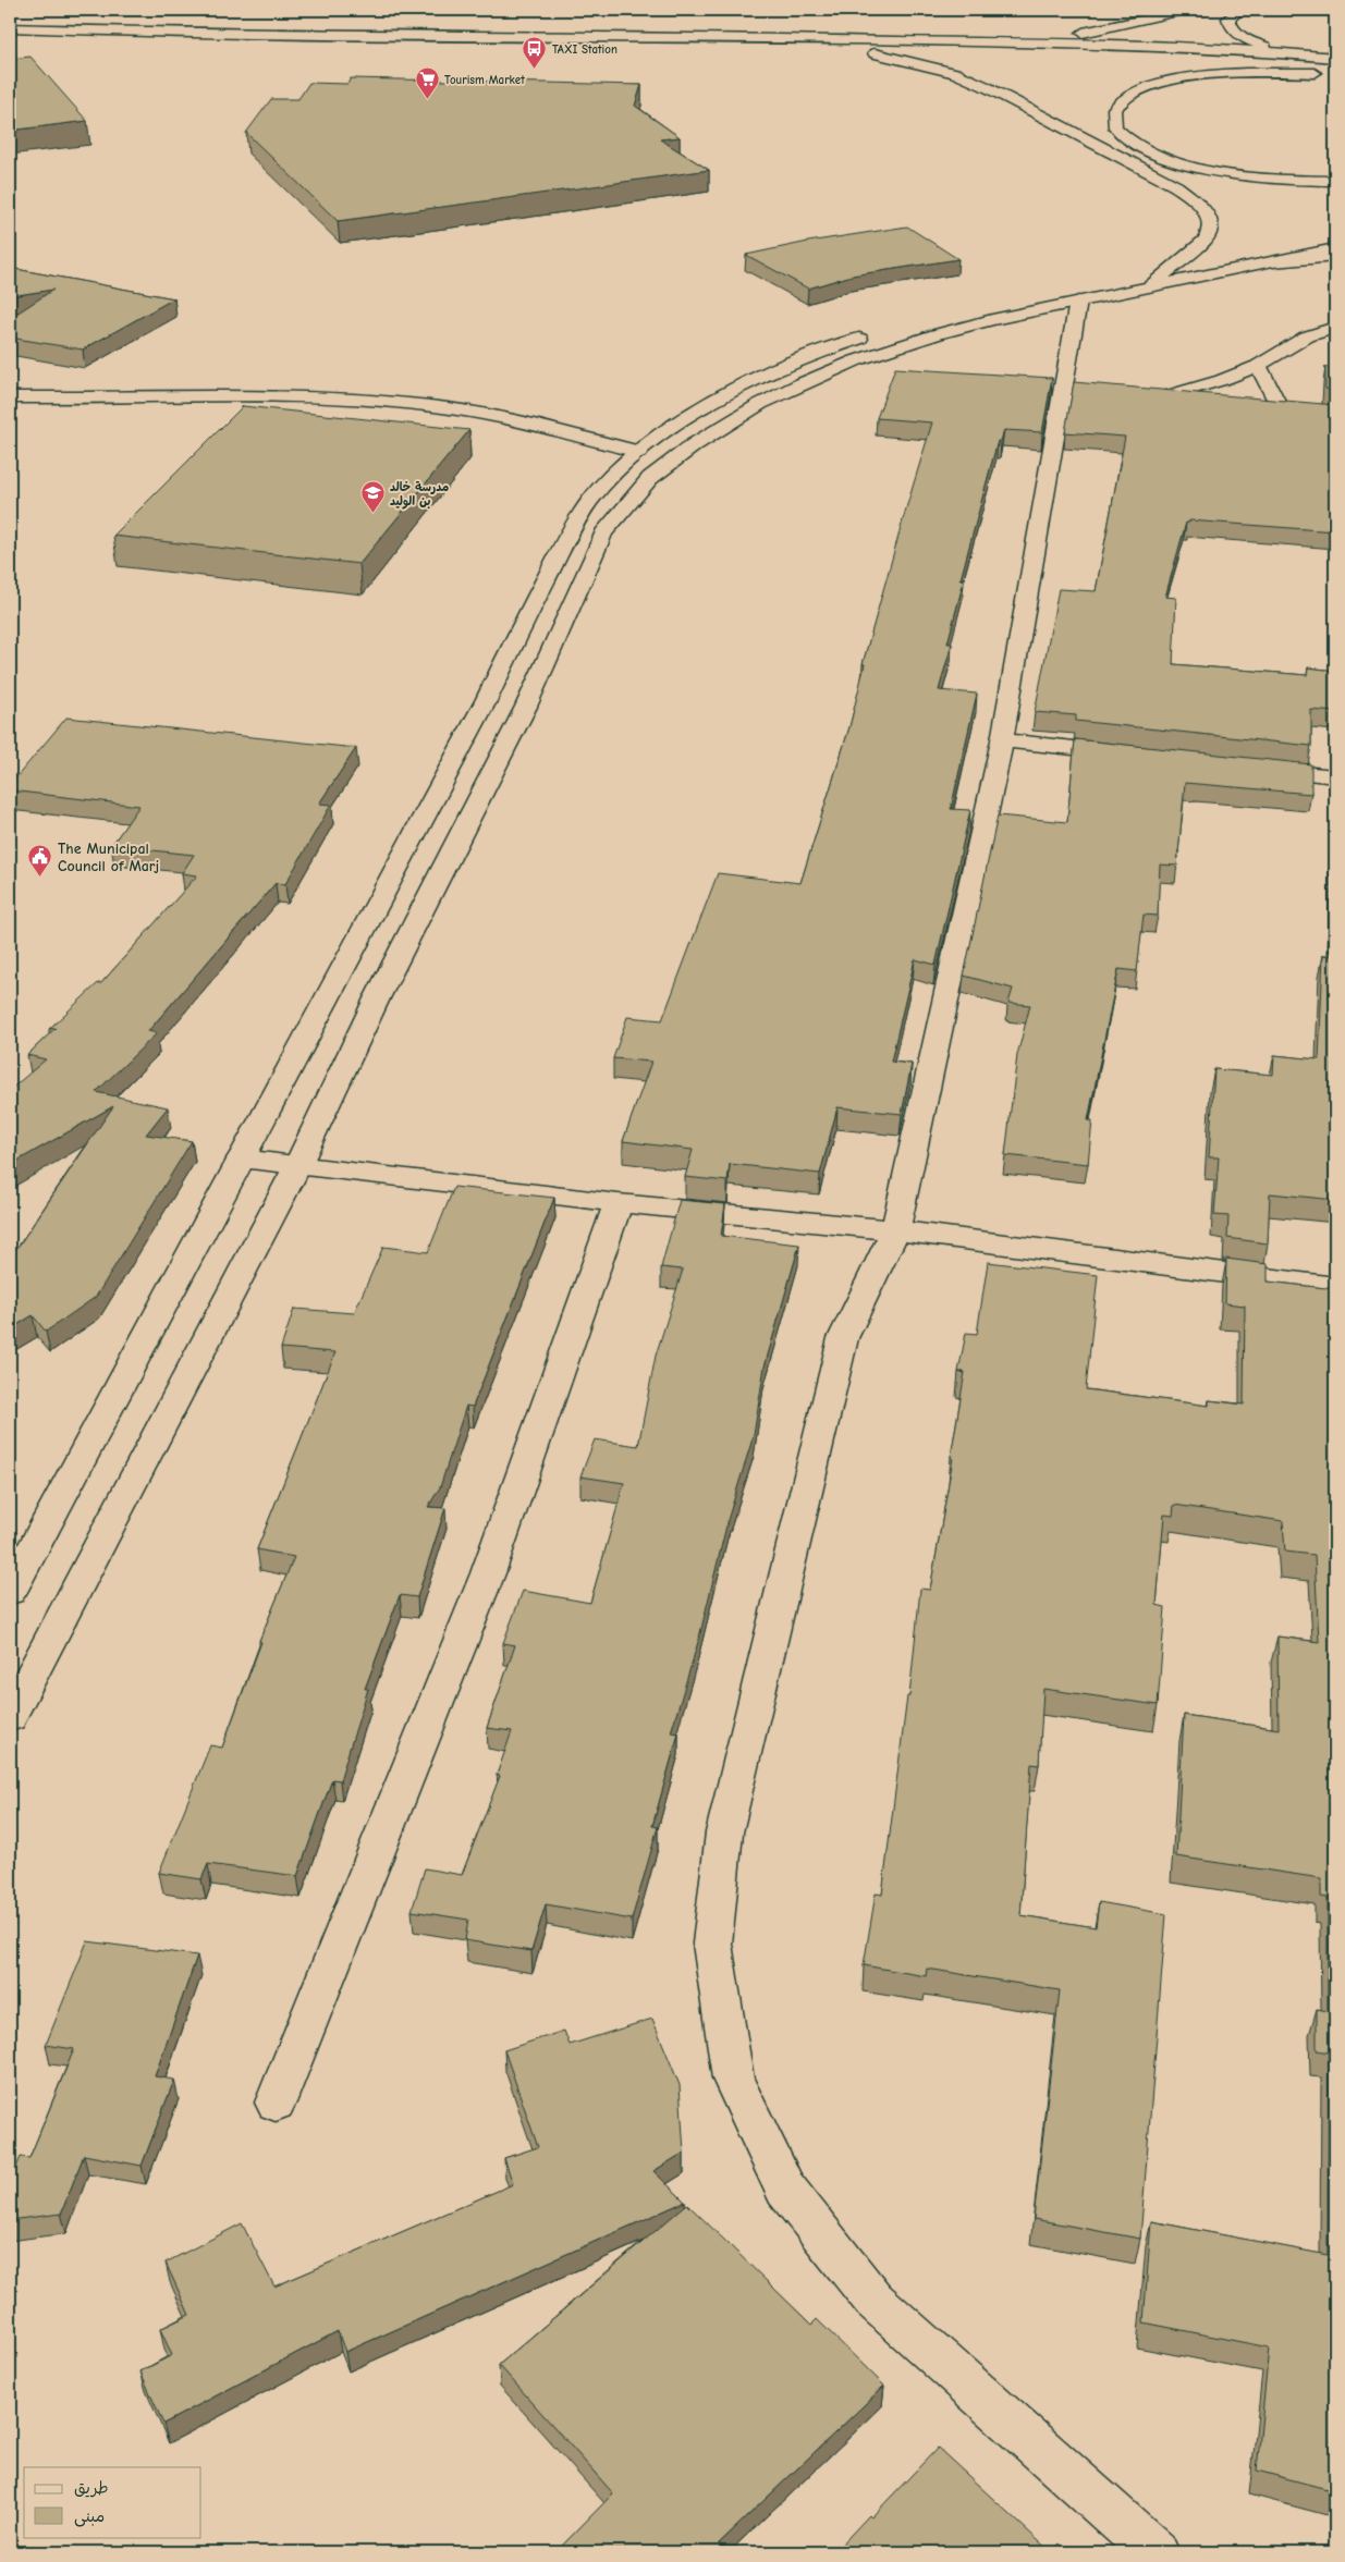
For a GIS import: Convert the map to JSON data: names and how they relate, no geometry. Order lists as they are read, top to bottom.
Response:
{
  "places": {
    "bus stop": ["TAXI Station"],
    "supermarket": ["Tourism Market"],
    "school or university": ["مدرسة خالد بن الوليد"],
    "public building": ["The Municipal Council of Marj"]
  },
  "legend": ["طريق", "مبنى"]
}
